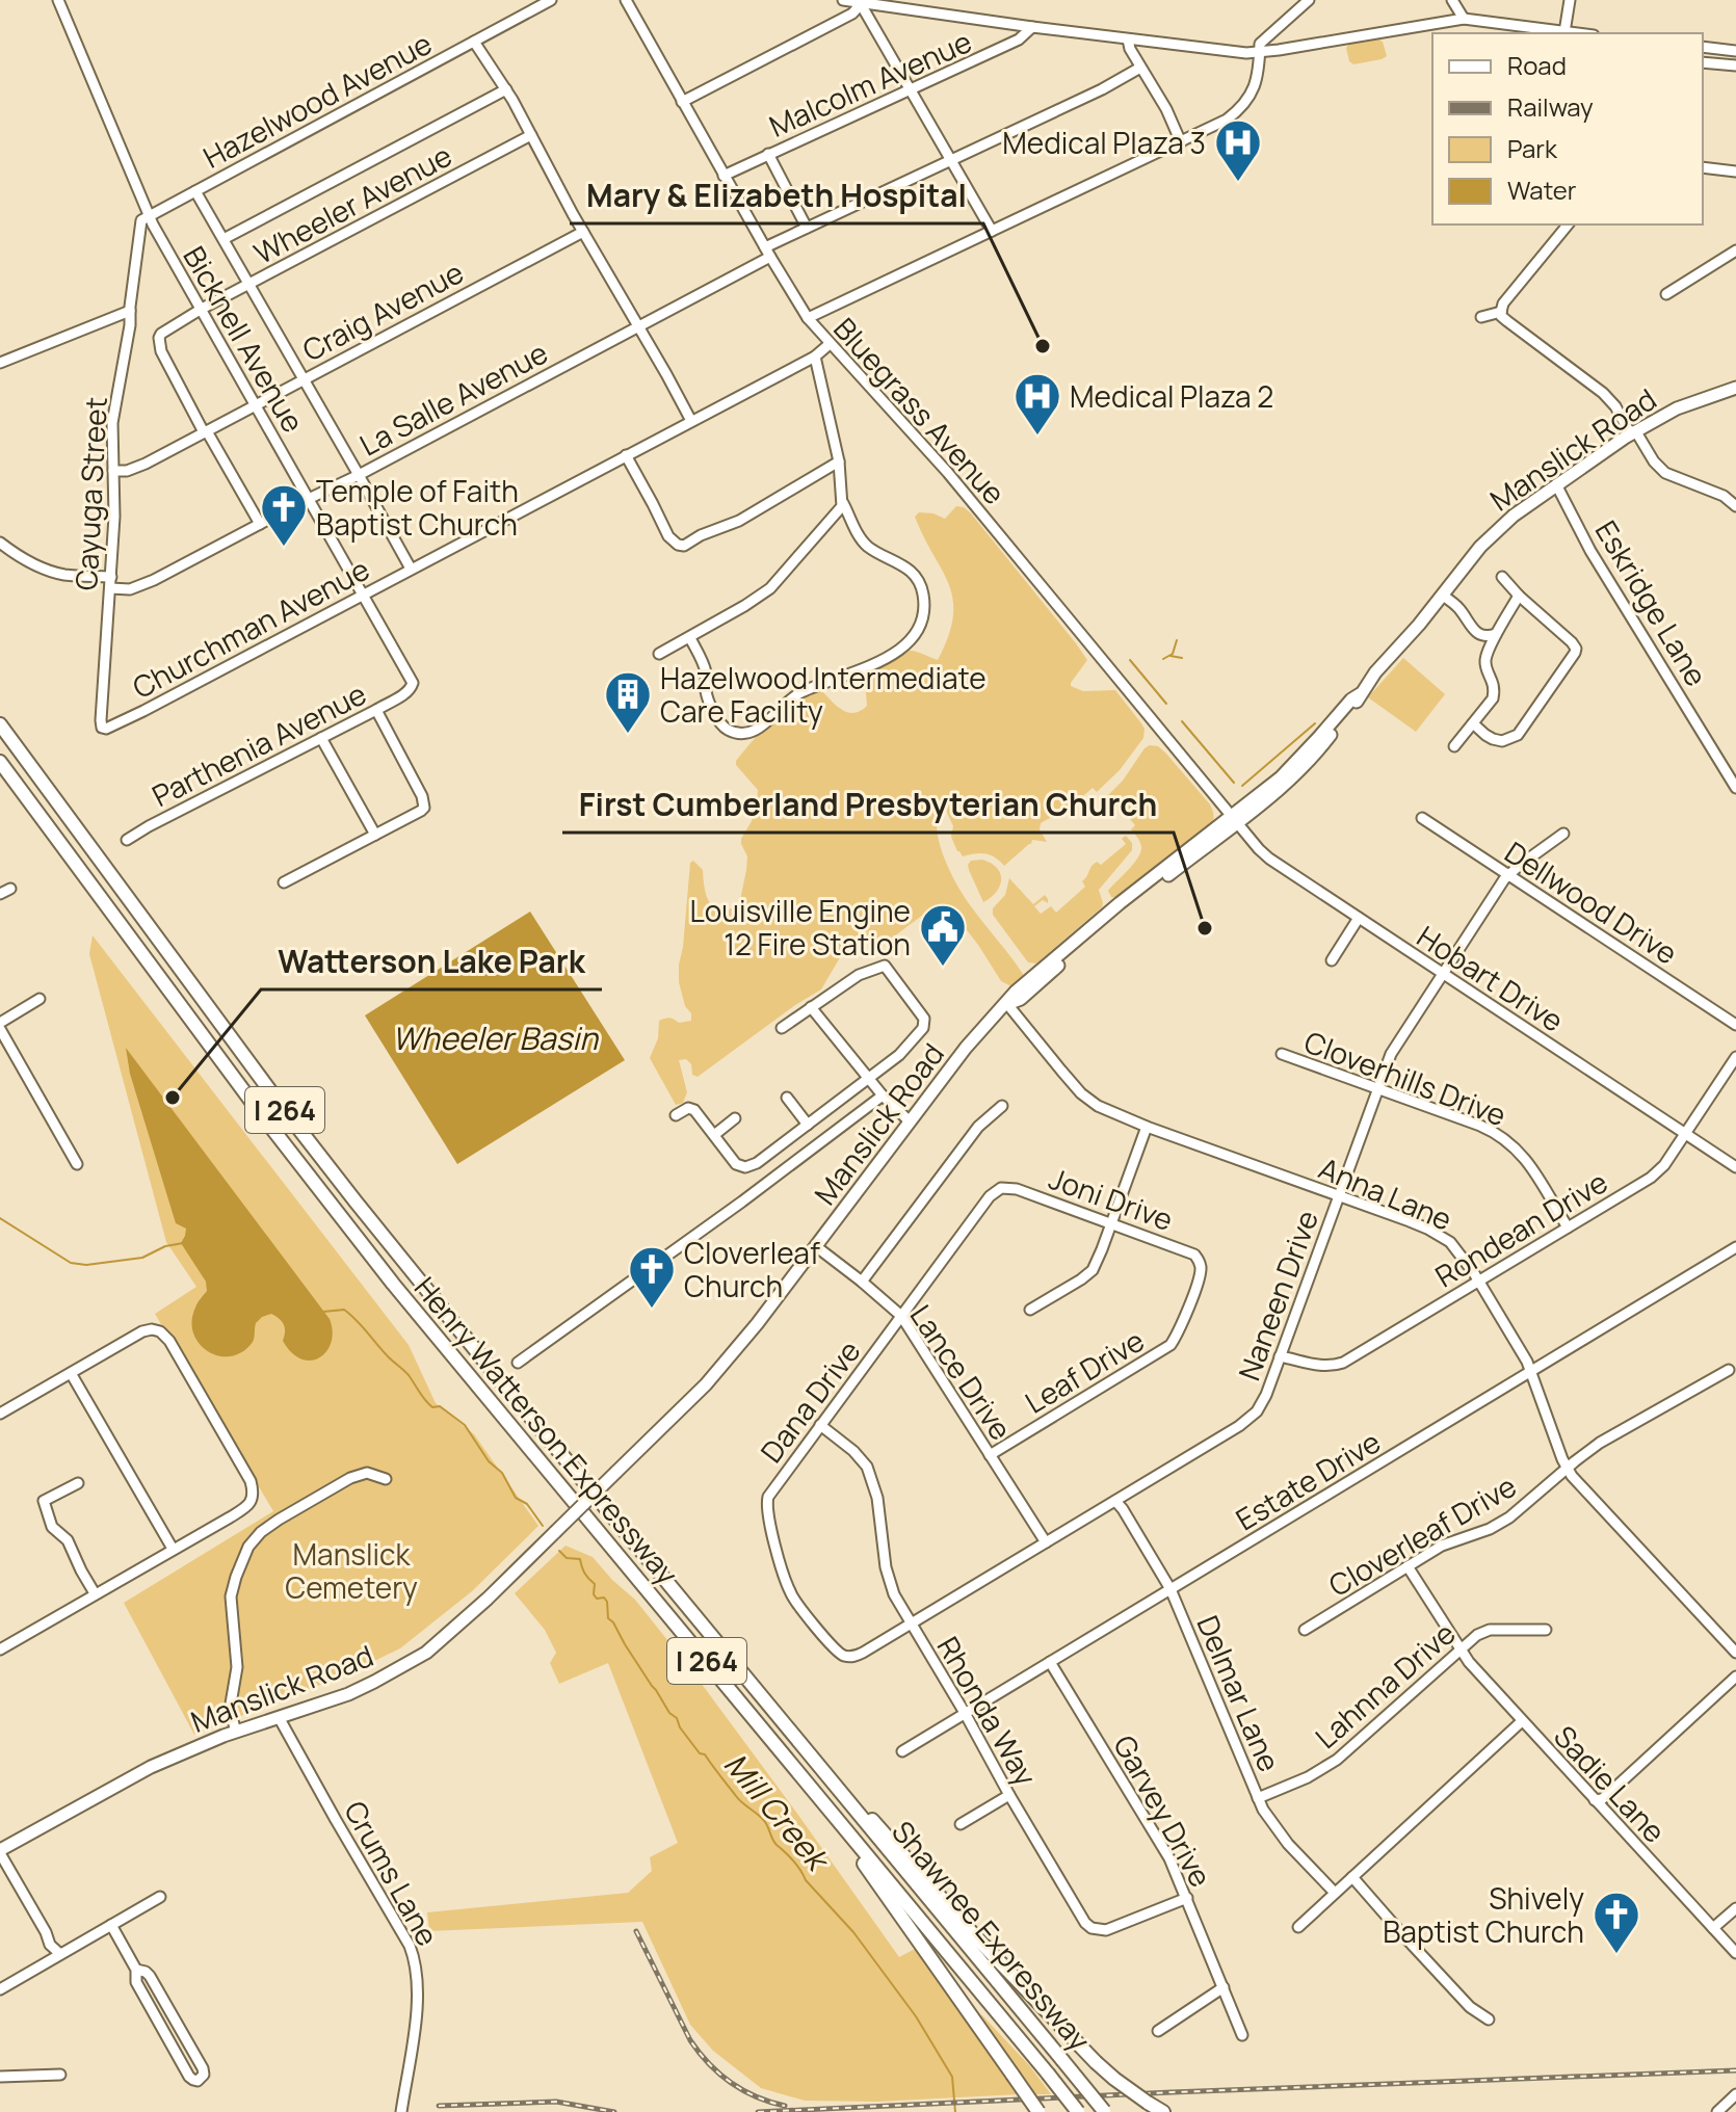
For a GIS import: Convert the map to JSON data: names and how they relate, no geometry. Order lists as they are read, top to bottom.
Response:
{
  "streets": {
    "highway": ["I 264", "Henry Watterson Expressway", "Shawnee Expressway"],
    "main road": ["Manslick Road"],
    "street": [
      "Malcolm Avenue",
      "Hazelwood Avenue",
      "Wheeler Avenue",
      "Craig Avenue",
      "Bicknell Avenue",
      "La Salle Avenue",
      "Bluegrass Avenue",
      "Cayuga Street",
      "Eskridge Lane",
      "Churchman Avenue",
      "Parthenia Avenue",
      "Dellwood Drive",
      "Hobart Drive",
      "Cloverhills Drive",
      "Anna Lane",
      "Joni Drive",
      "Rondean Drive",
      "Naneen Drive",
      "Leaf Drive",
      "Lance Drive",
      "Dana Drive",
      "Estate Drive",
      "Cloverleaf Drive",
      "Lahnna Drive",
      "Delmar Lane",
      "Rhonda Way",
      "Sadie Lane",
      "Garvey Drive",
      "Crums Lane"
    ]
  },
  "crossings": [
    ["Malcolm Avenue", "Bluegrass Avenue"],
    ["Hazelwood Avenue", "Bicknell Avenue"],
    ["Hazelwood Avenue", "Cayuga Street"],
    ["Wheeler Avenue", "Craig Avenue"],
    ["Wheeler Avenue", "Bicknell Avenue"],
    ["Craig Avenue", "Bicknell Avenue"],
    ["Craig Avenue", "Cayuga Street"],
    ["Bicknell Avenue", "La Salle Avenue"],
    ["Bicknell Avenue", "Cayuga Street"],
    ["Bicknell Avenue", "Churchman Avenue"],
    ["Bicknell Avenue", "Parthenia Avenue"],
    ["La Salle Avenue", "Bluegrass Avenue"],
    ["La Salle Avenue", "Cayuga Street"],
    ["Bluegrass Avenue", "Manslick Road"],
    ["Bluegrass Avenue", "Churchman Avenue"],
    ["Bluegrass Avenue", "Hobart Drive"],
    ["Manslick Road", "Eskridge Lane"],
    ["Manslick Road", "Hobart Drive"],
    ["Manslick Road", "Anna Lane"],
    ["Manslick Road", "Lance Drive"],
    ["Manslick Road", "Crums Lane"],
    ["Cayuga Street", "Churchman Avenue"],
    ["Dellwood Drive", "Naneen Drive"],
    ["Hobart Drive", "Rondean Drive"],
    ["Hobart Drive", "Naneen Drive"],
    ["Cloverhills Drive", "Rondean Drive"],
    ["Cloverhills Drive", "Naneen Drive"],
    ["Anna Lane", "Rondean Drive"],
    ["Anna Lane", "Naneen Drive"],
    ["Anna Lane", "Estate Drive"],
    ["Anna Lane", "Cloverleaf Drive"],
    ["Joni Drive", "Leaf Drive"],
    ["Joni Drive", "Dana Drive"],
    ["Rondean Drive", "Naneen Drive"],
    ["Naneen Drive", "Lance Drive"],
    ["Naneen Drive", "Dana Drive"],
    ["Naneen Drive", "Delmar Lane"],
    ["Naneen Drive", "Rhonda Way"],
    ["Leaf Drive", "Lance Drive"],
    ["Lance Drive", "Dana Drive"],
    ["Dana Drive", "Rhonda Way"],
    ["Henry Watterson Expressway", "Shawnee Expressway"],
    ["Estate Drive", "Delmar Lane"],
    ["Estate Drive", "Rhonda Way"],
    ["Estate Drive", "Garvey Drive"],
    ["Lahnna Drive", "Delmar Lane"],
    ["Delmar Lane", "Sadie Lane"],
    ["Rhonda Way", "Garvey Drive"]
  ],
  "water": ["Wheeler Basin", "Mill Creek"],
  "parks": ["Manslick Cemetery"],
  "places": {
    "hospital": ["Medical Plaza 3", "Medical Plaza 2"],
    "other": ["Mary & Elizabeth Hospital", "First Cumberland Presbyterian Church", "Watterson Lake Park"],
    "church": ["Temple of Faith Baptist Church", "Cloverleaf Church", "Shively Baptist Church"],
    "building": ["Hazelwood Intermediate Care Facility"],
    "public building": ["Louisville Engine 12 Fire Station"]
  },
  "legend": [
    "Road",
    "Railway",
    "Park",
    "Water"
  ]
}
